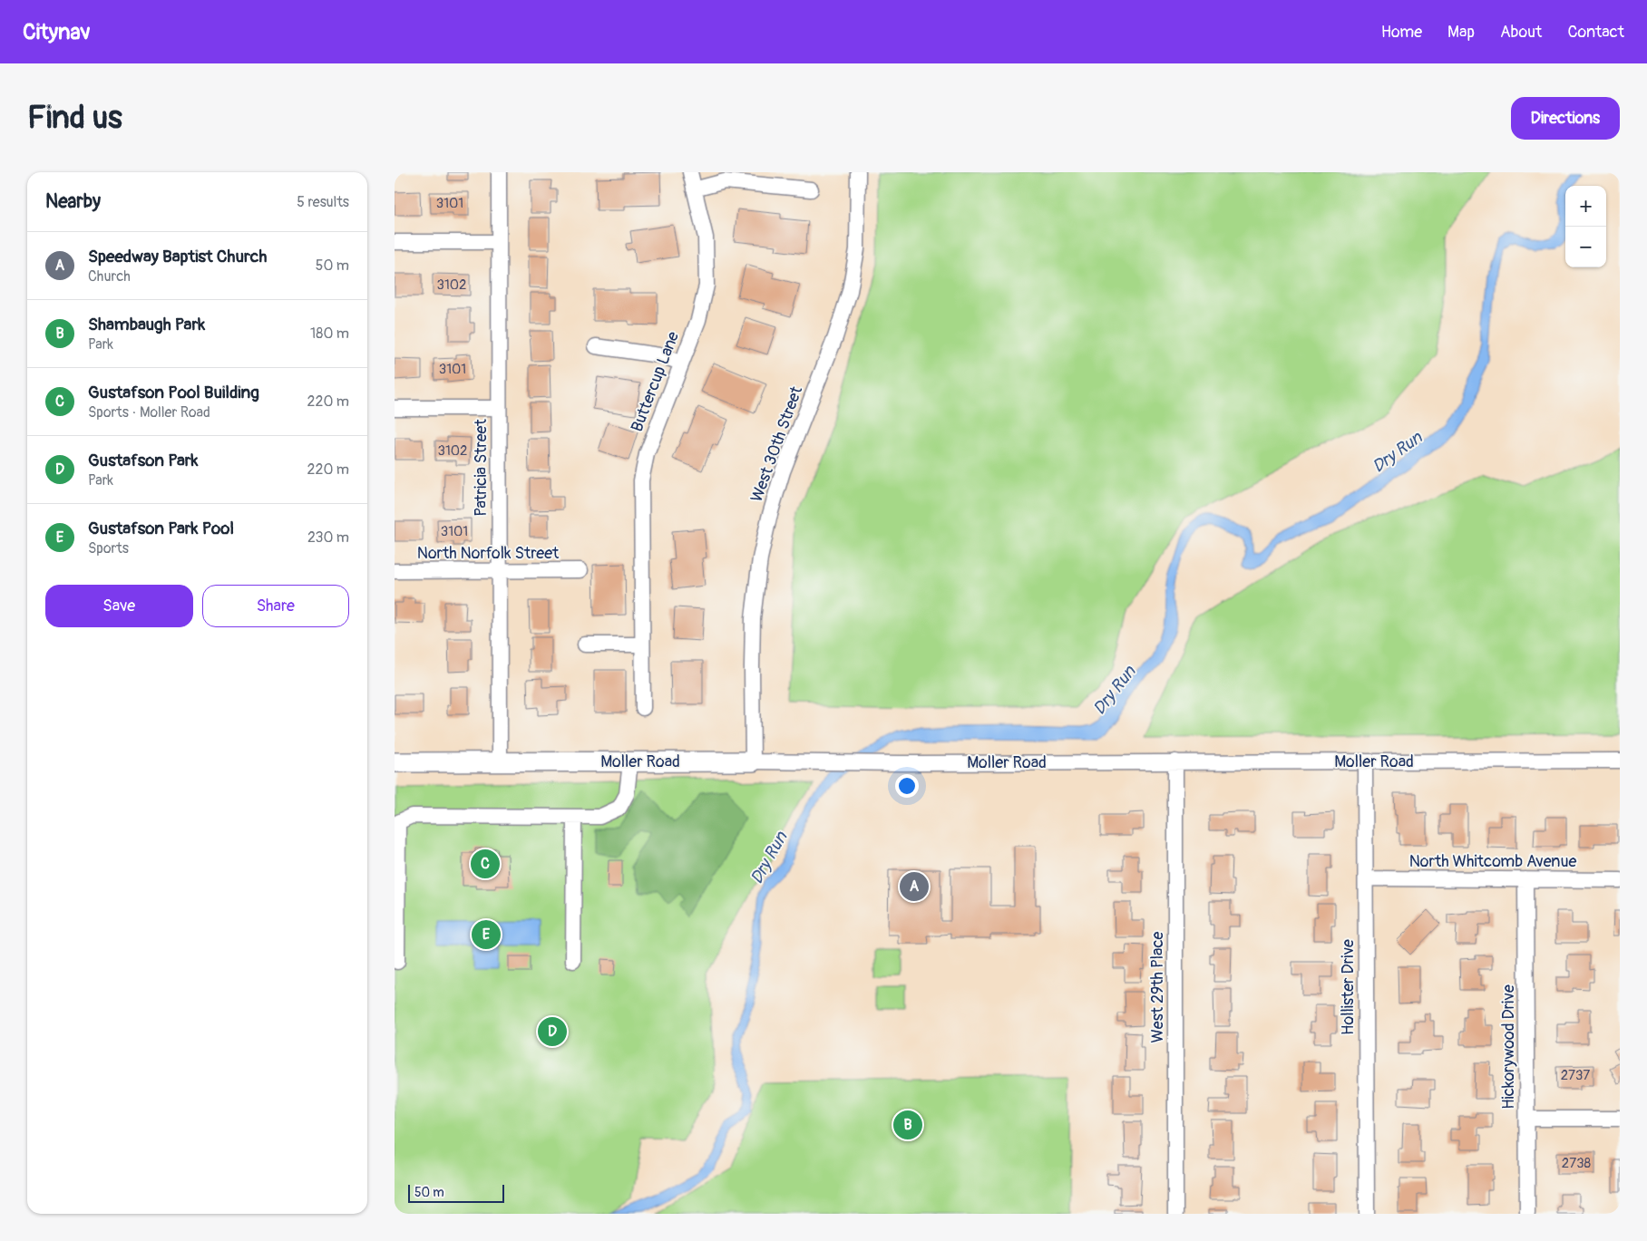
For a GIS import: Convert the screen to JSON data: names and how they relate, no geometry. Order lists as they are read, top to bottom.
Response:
{
  "streets": {
    "main road": ["Moller Road"],
    "street": [
      "Buttercup Lane",
      "West 30th Street",
      "Patricia Street",
      "North Norfolk Street",
      "North Whitcomb Avenue",
      "West 29th Place",
      "Hollister Drive",
      "Hickorywood Drive"
    ]
  },
  "crossings": [
    ["West 30th Street", "Moller Road"],
    ["Patricia Street", "North Norfolk Street"],
    ["Patricia Street", "Moller Road"],
    ["Moller Road", "West 29th Place"],
    ["Moller Road", "Hollister Drive"],
    ["North Whitcomb Avenue", "Hollister Drive"],
    ["North Whitcomb Avenue", "Hickorywood Drive"]
  ],
  "water": ["Dry Run"],
  "house_numbers": [
    "3101",
    "3102",
    "3101",
    "3102",
    "3101",
    "2737",
    "2738"
  ],
  "scale_bar": "50 m",
  "page": {
    "header": "Citynav",
    "nav": [
      "Home",
      "Map",
      "About",
      "Contact"
    ],
    "buttons": [
      "Directions",
      ["Save", "Share"]
    ],
    "title": "Find us",
    "heading": ["Nearby", "5 results"],
    "map_buttons": ["+", "−"],
    "list": [
      {
        "mark": "A",
        "name": "Speedway Baptist Church",
        "note": "Church",
        "value": "50 m"
      },
      {
        "mark": "B",
        "name": "Shambaugh Park",
        "note": "Park",
        "value": "180 m"
      },
      {
        "mark": "C",
        "name": "Gustafson Pool Building",
        "note": "Sports · Moller Road",
        "value": "220 m"
      },
      {
        "mark": "D",
        "name": "Gustafson Park",
        "note": "Park",
        "value": "220 m"
      },
      {
        "mark": "E",
        "name": "Gustafson Park Pool",
        "note": "Sports",
        "value": "230 m"
      }
    ],
    "pins": [
      "C",
      "A",
      "E",
      "D",
      "B"
    ],
    "scale": "50 m"
  }
}
